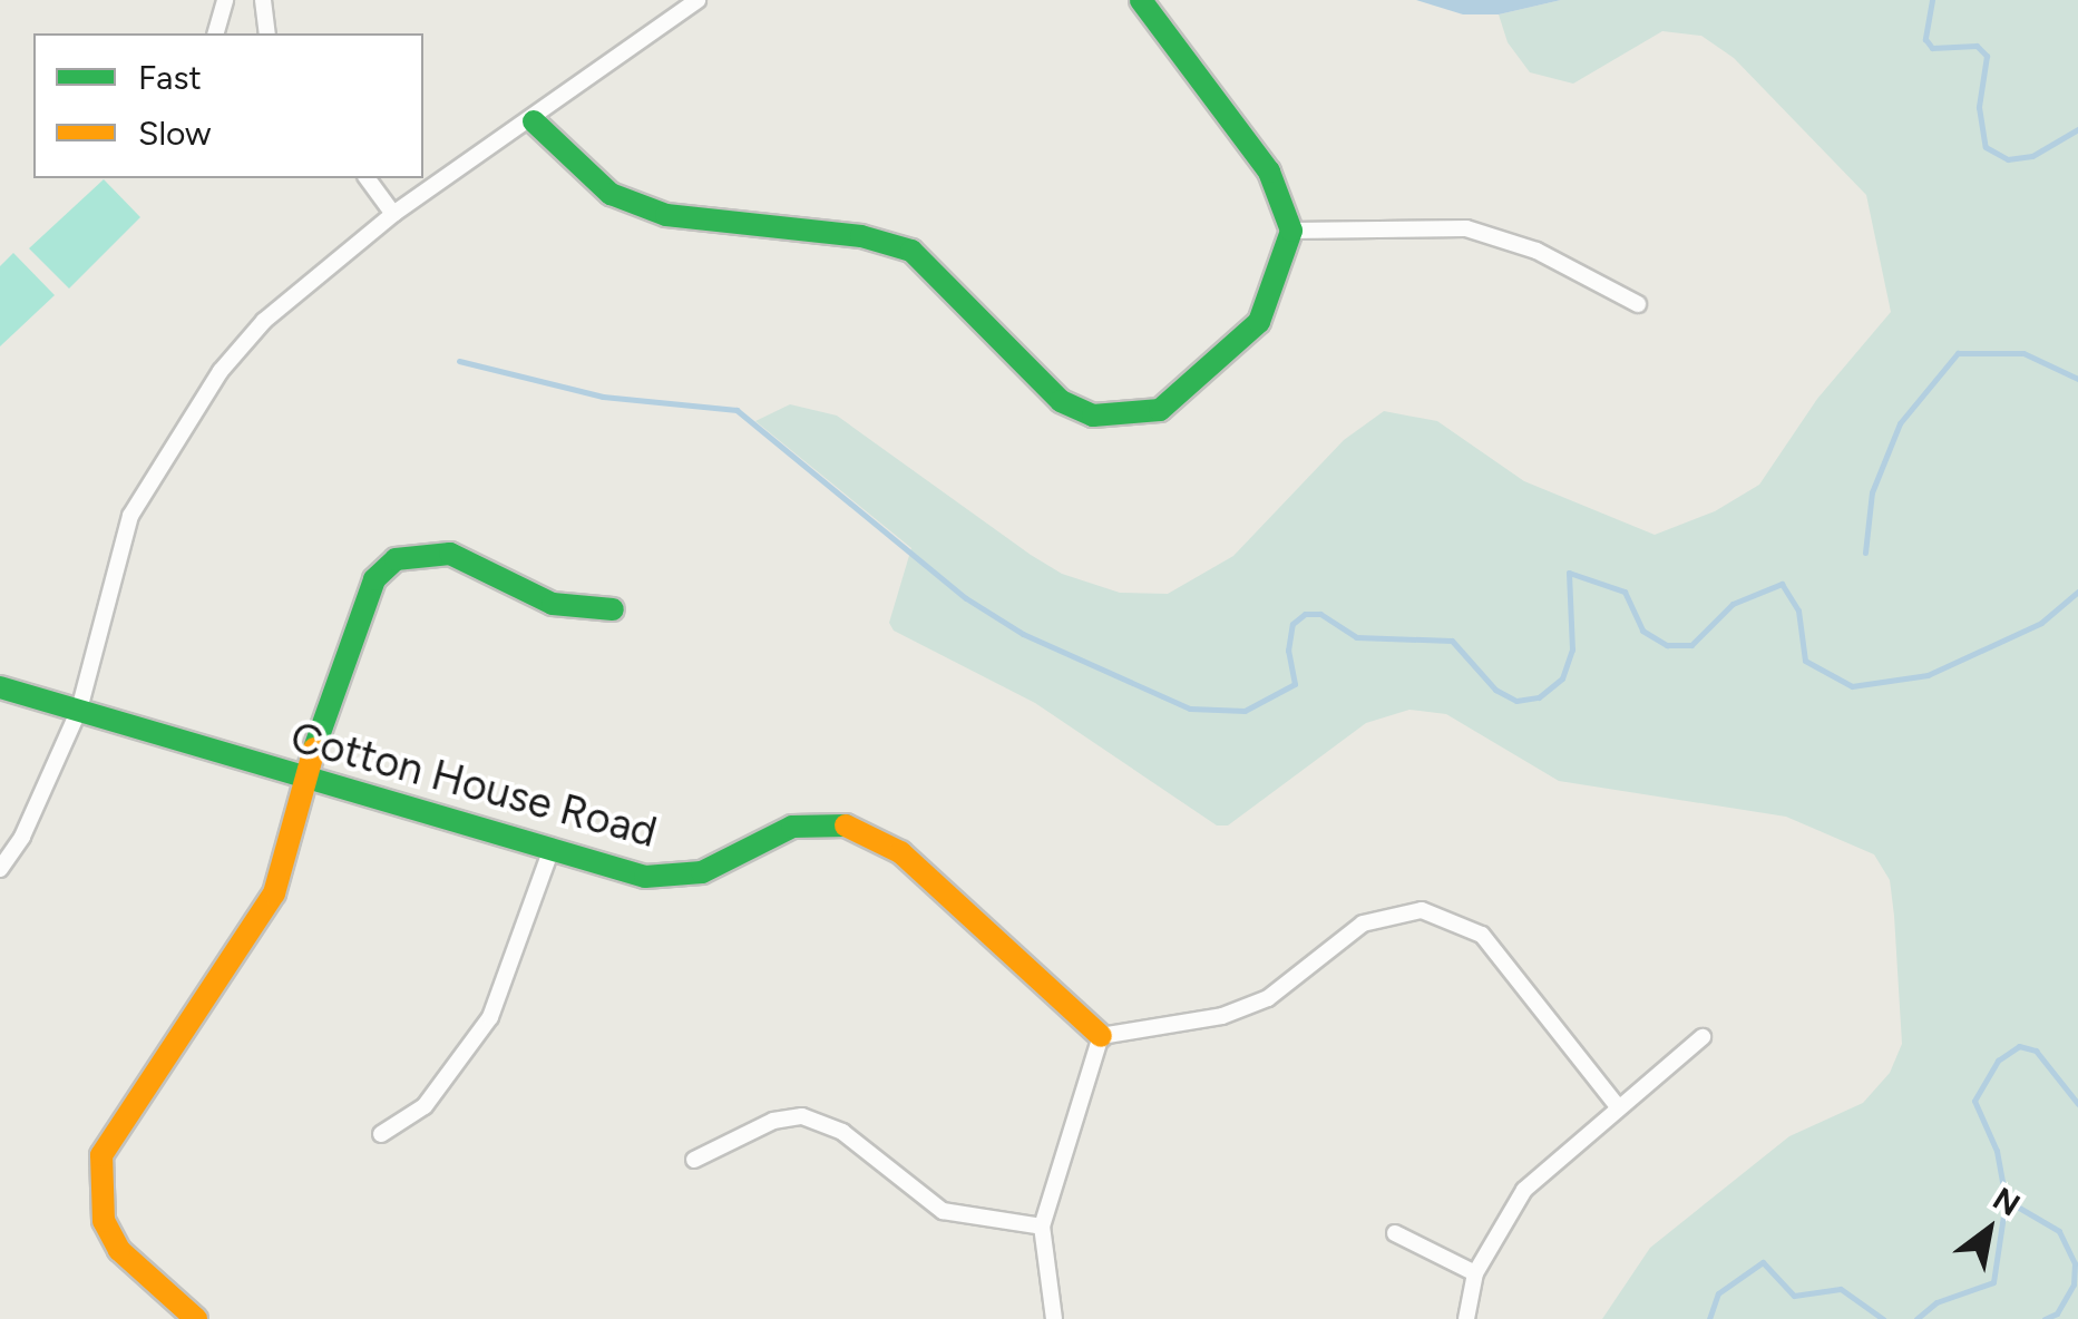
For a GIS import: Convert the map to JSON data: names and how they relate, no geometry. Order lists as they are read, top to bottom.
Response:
{
  "streets": {
    "street": ["Cotton House Road"]
  },
  "legend": ["Fast", "Slow"],
  "north": "top right"
}
